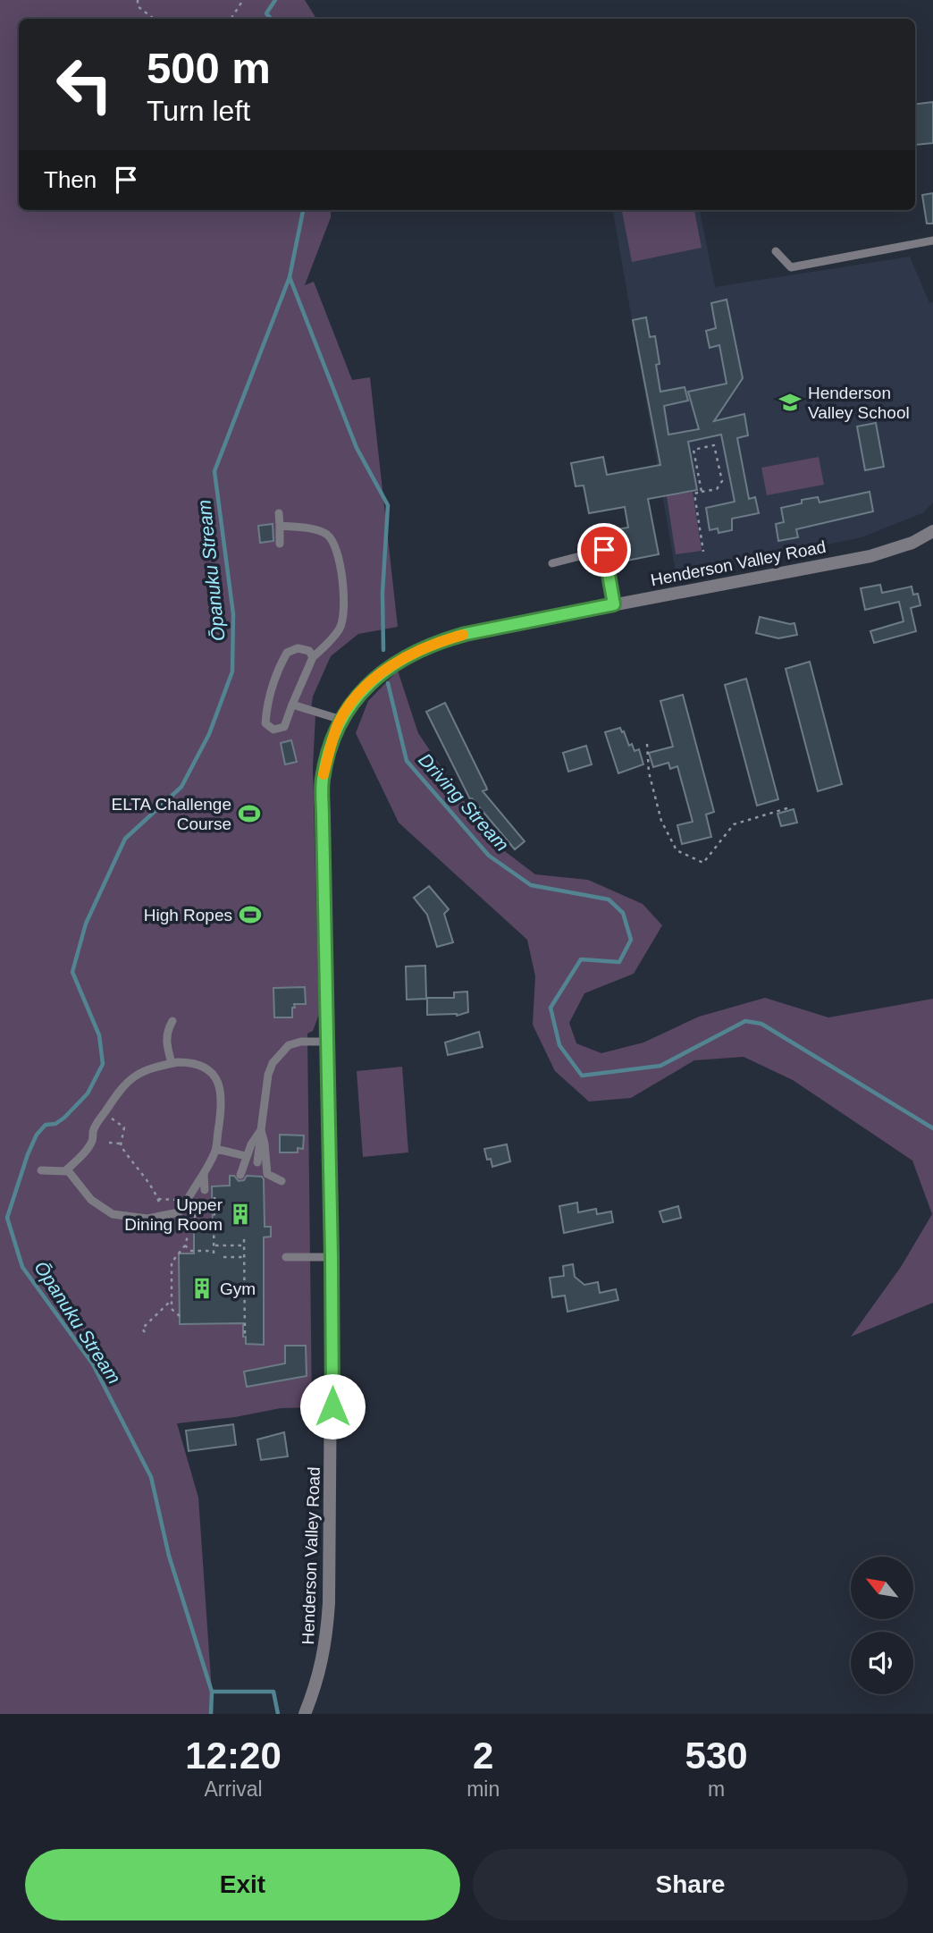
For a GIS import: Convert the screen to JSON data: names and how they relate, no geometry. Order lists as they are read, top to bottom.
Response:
{
  "streets": {
    "street": ["Henderson Valley Road"]
  },
  "water": ["Ōpanuku Stream", "Driving Stream"],
  "places": {
    "school or university": ["Henderson Valley School"],
    "sports": ["ELTA Challenge Course", "High Ropes"],
    "building": ["Upper Dining Room", "Gym"]
  },
  "north": "top left",
  "page": {
    "turn": ["500 m", "Turn left"],
    "then": "Then",
    "eta": [
      "12:20",
      "Arrival",
      "2",
      "min",
      "530",
      "m"
    ],
    "buttons": ["Exit", "Share"]
  }
}
